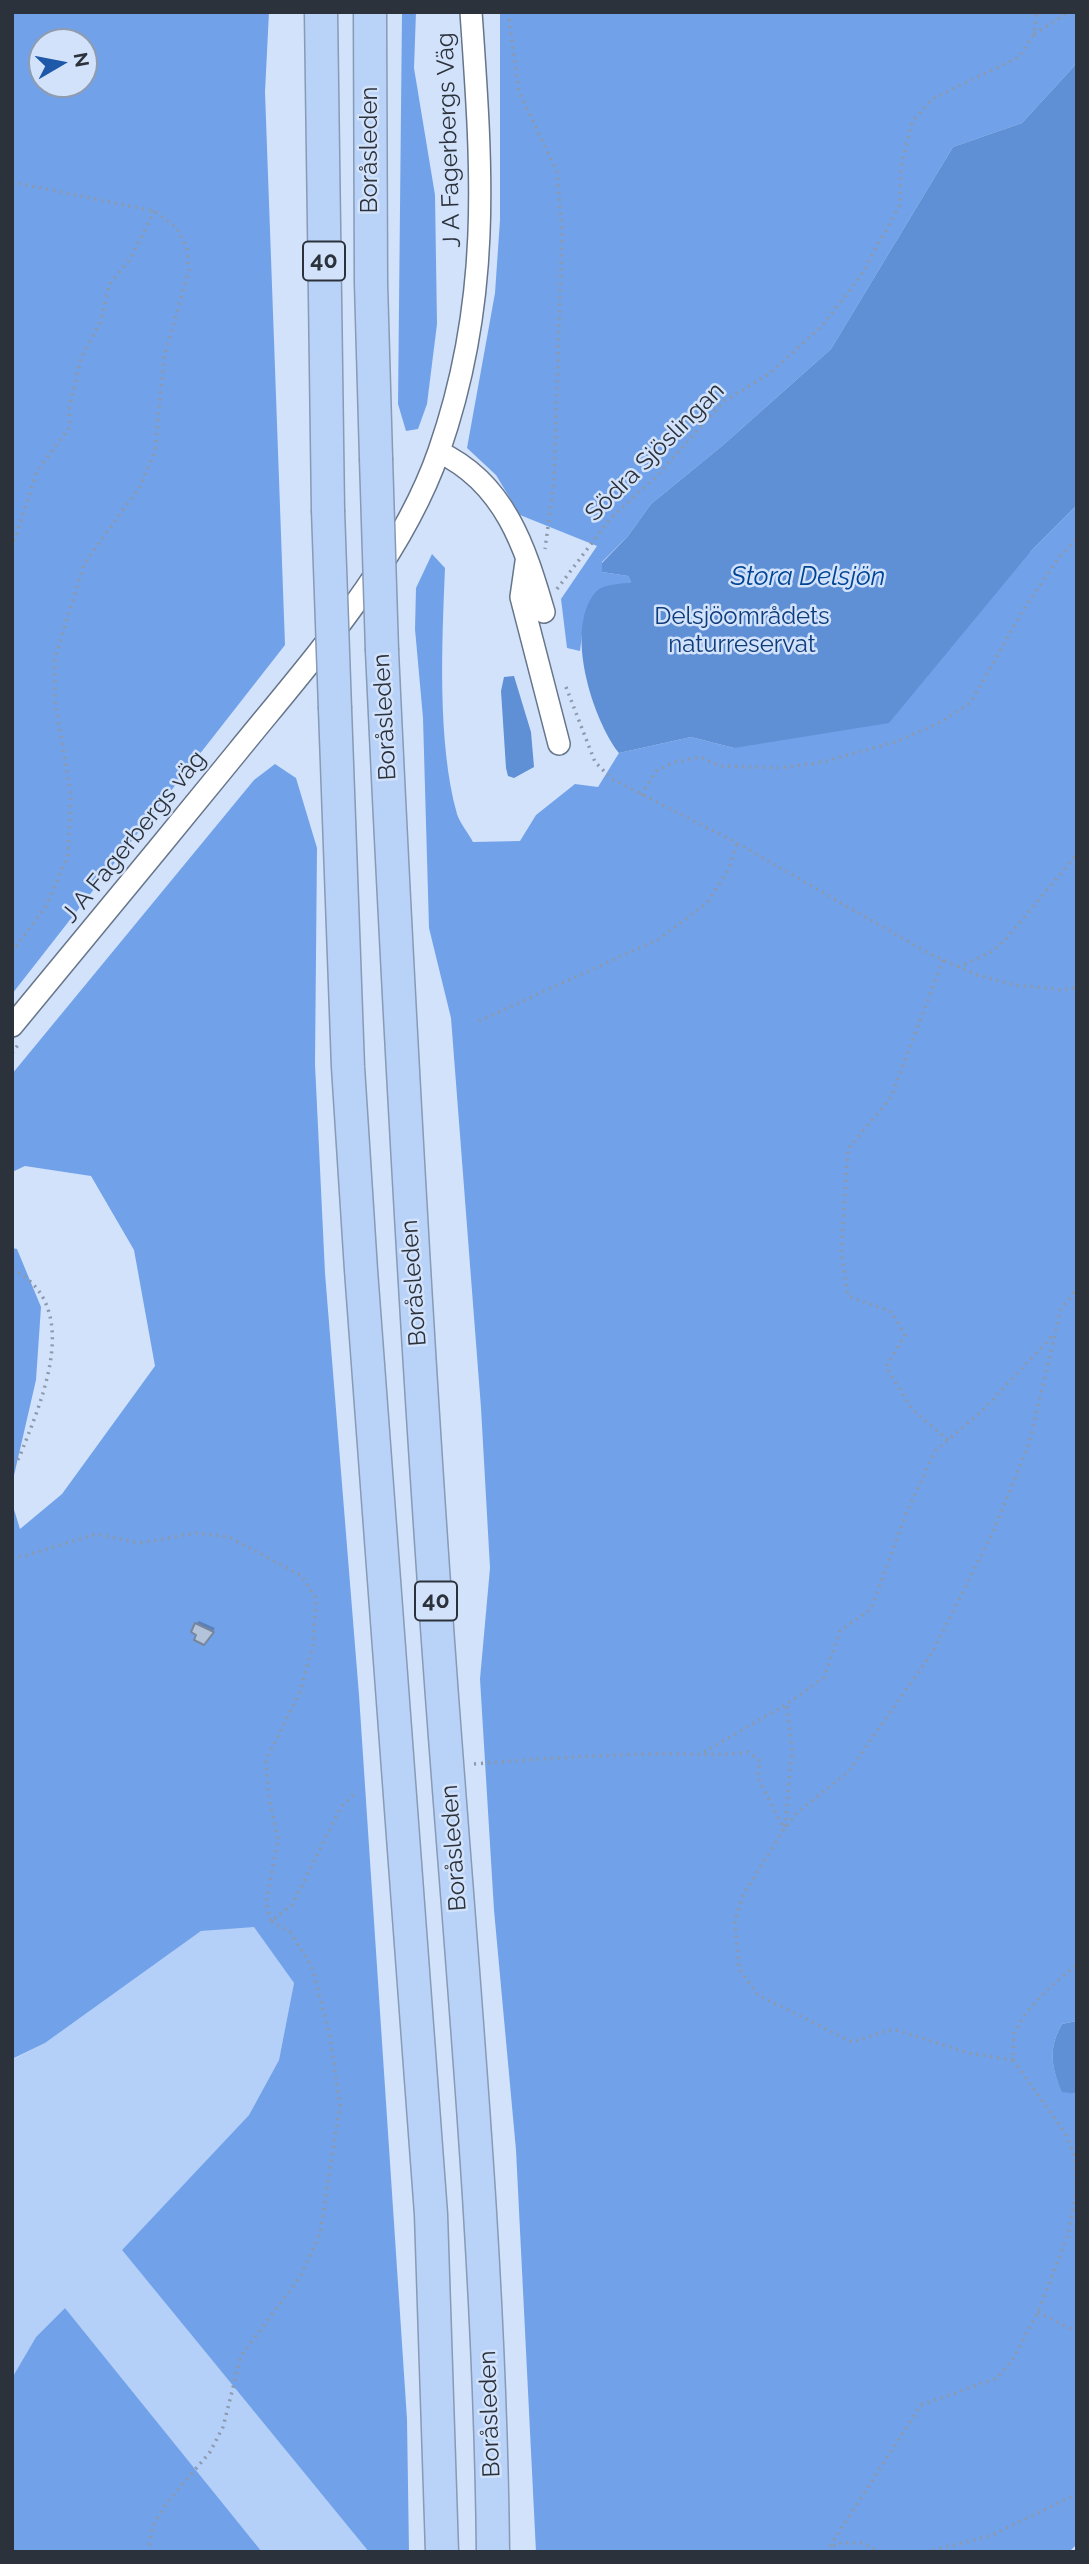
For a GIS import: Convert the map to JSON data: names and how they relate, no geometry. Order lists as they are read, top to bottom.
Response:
{
  "streets": {
    "highway": ["Boråsleden", "40"],
    "street": ["J A Fagerbergs Väg", "J A Fagerbergs väg"],
    "path": ["Södra Sjöslingan"]
  },
  "crossings": [
    ["J A Fagerbergs Väg", "J A Fagerbergs väg"]
  ],
  "water": ["Stora Delsjön"],
  "parks": ["Delsjöområdets naturreservat"],
  "north": "right"
}
